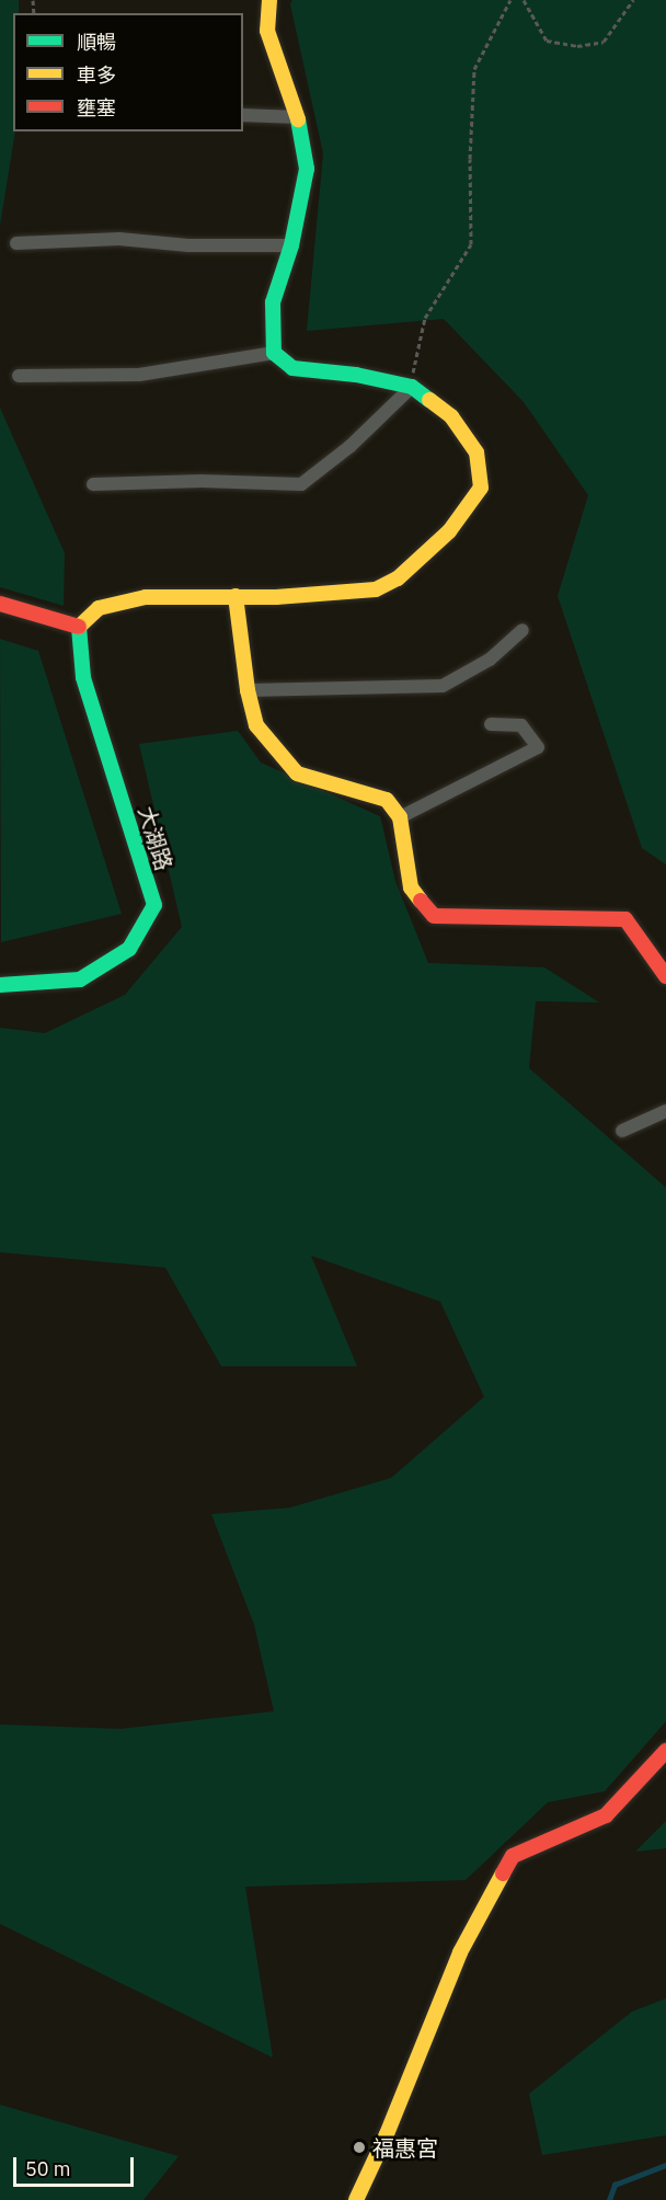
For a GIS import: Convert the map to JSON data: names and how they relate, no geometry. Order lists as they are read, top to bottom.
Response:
{
  "streets": {
    "street": ["大湖路"]
  },
  "places": ["福惠宮"],
  "legend": ["順暢", "車多", "壅塞"],
  "scale_bar": "50 m"
}
